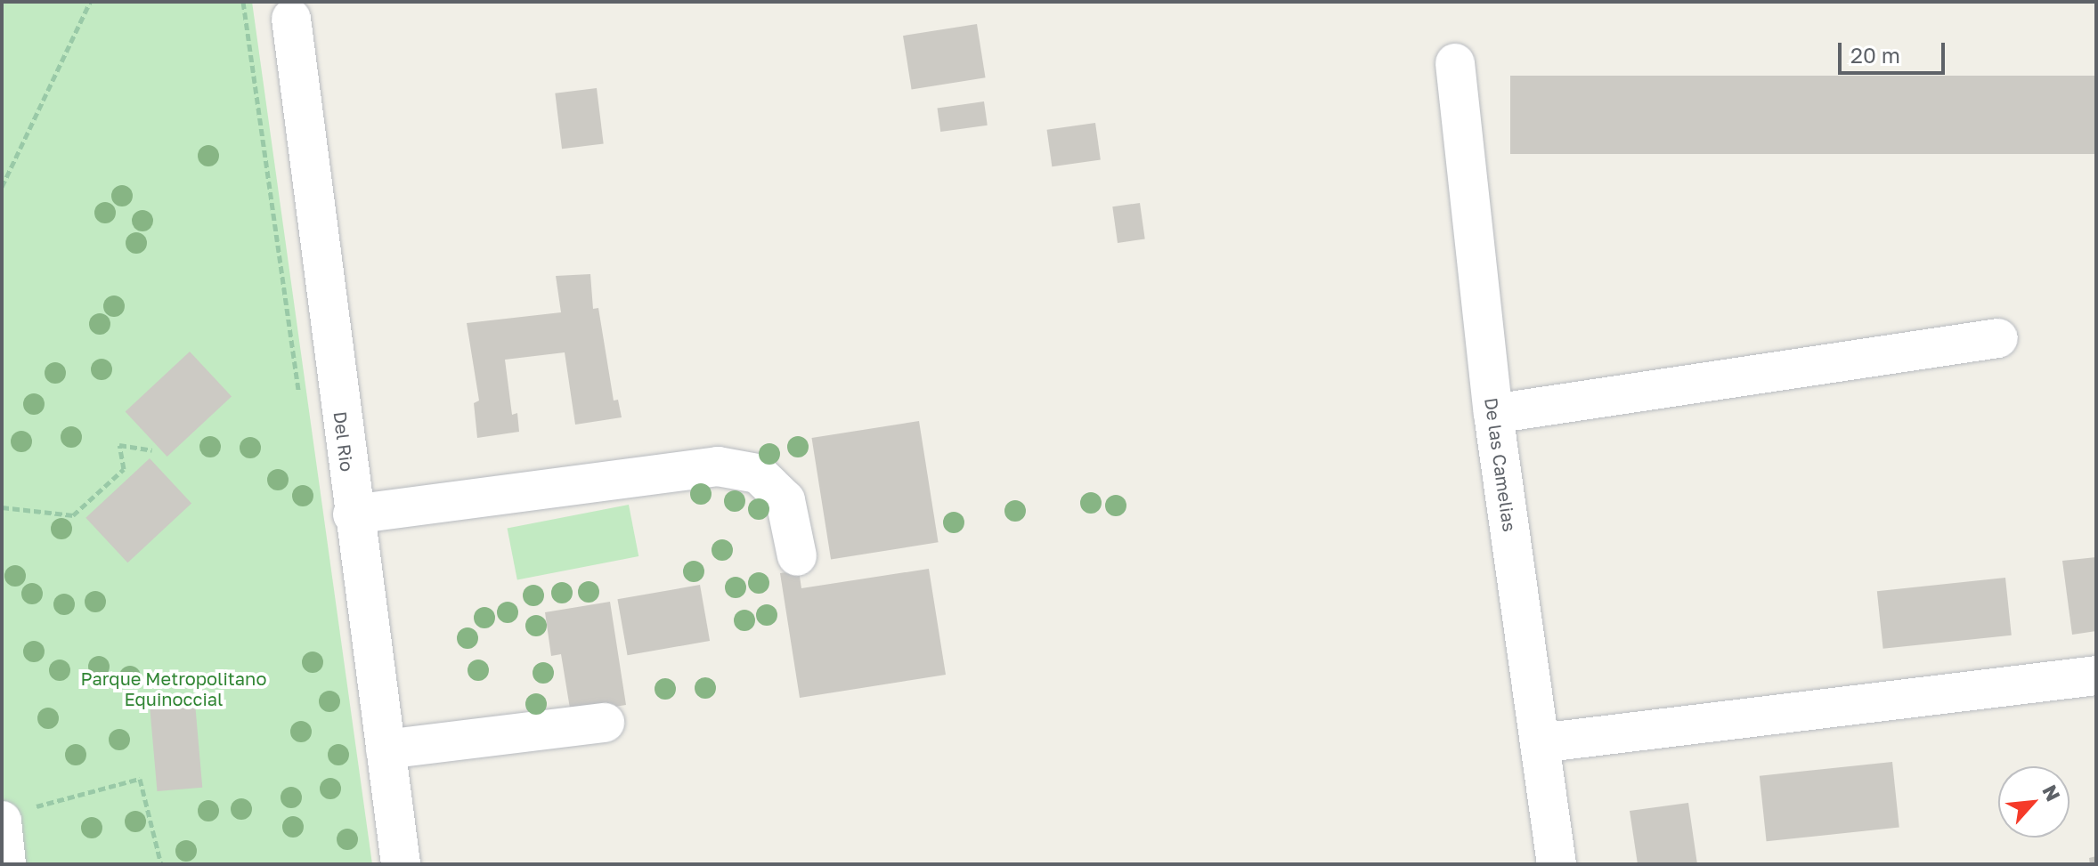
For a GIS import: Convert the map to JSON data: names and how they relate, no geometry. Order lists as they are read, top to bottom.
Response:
{
  "streets": {
    "street": ["Del Rio", "De las Camelias"]
  },
  "parks": ["Parque Metropolitano Equinoccial"],
  "scale_bar": "20 m",
  "north": "top right"
}
